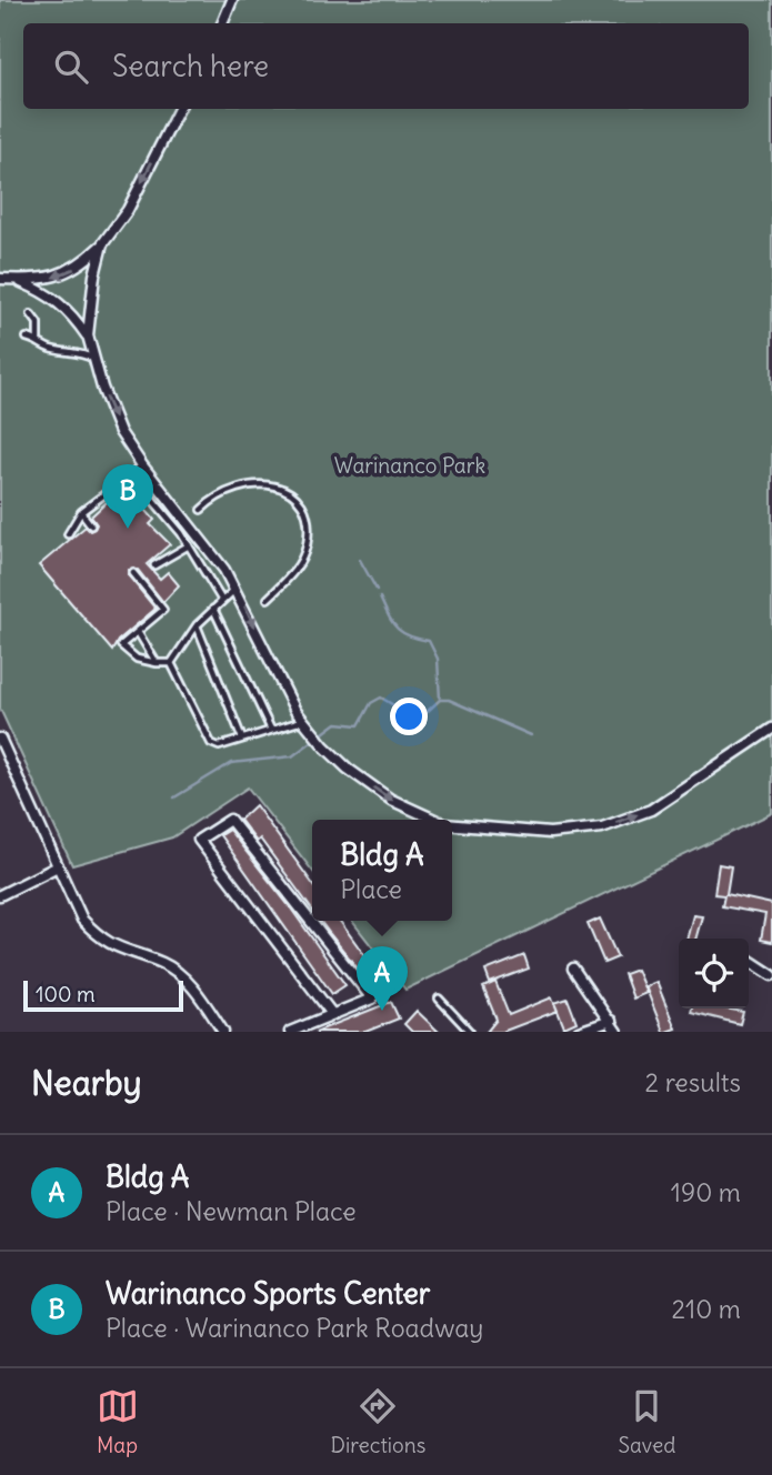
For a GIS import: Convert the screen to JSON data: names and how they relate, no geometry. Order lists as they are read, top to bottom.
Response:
{
  "parks": ["Warinanco Park"],
  "scale_bar": "100 m",
  "page": {
    "search": "Search here",
    "pins": ["B", "A"],
    "popup": ["Bldg A", "Place"],
    "scale": "100 m",
    "heading": ["Nearby", "2 results"],
    "list": [
      {
        "mark": "A",
        "name": "Bldg A",
        "note": "Place · Newman Place",
        "value": "190 m"
      },
      {
        "mark": "B",
        "name": "Warinanco Sports Center",
        "note": "Place · Warinanco Park Roadway",
        "value": "210 m"
      }
    ],
    "nav": ["Map", "Directions", "Saved"]
  }
}
